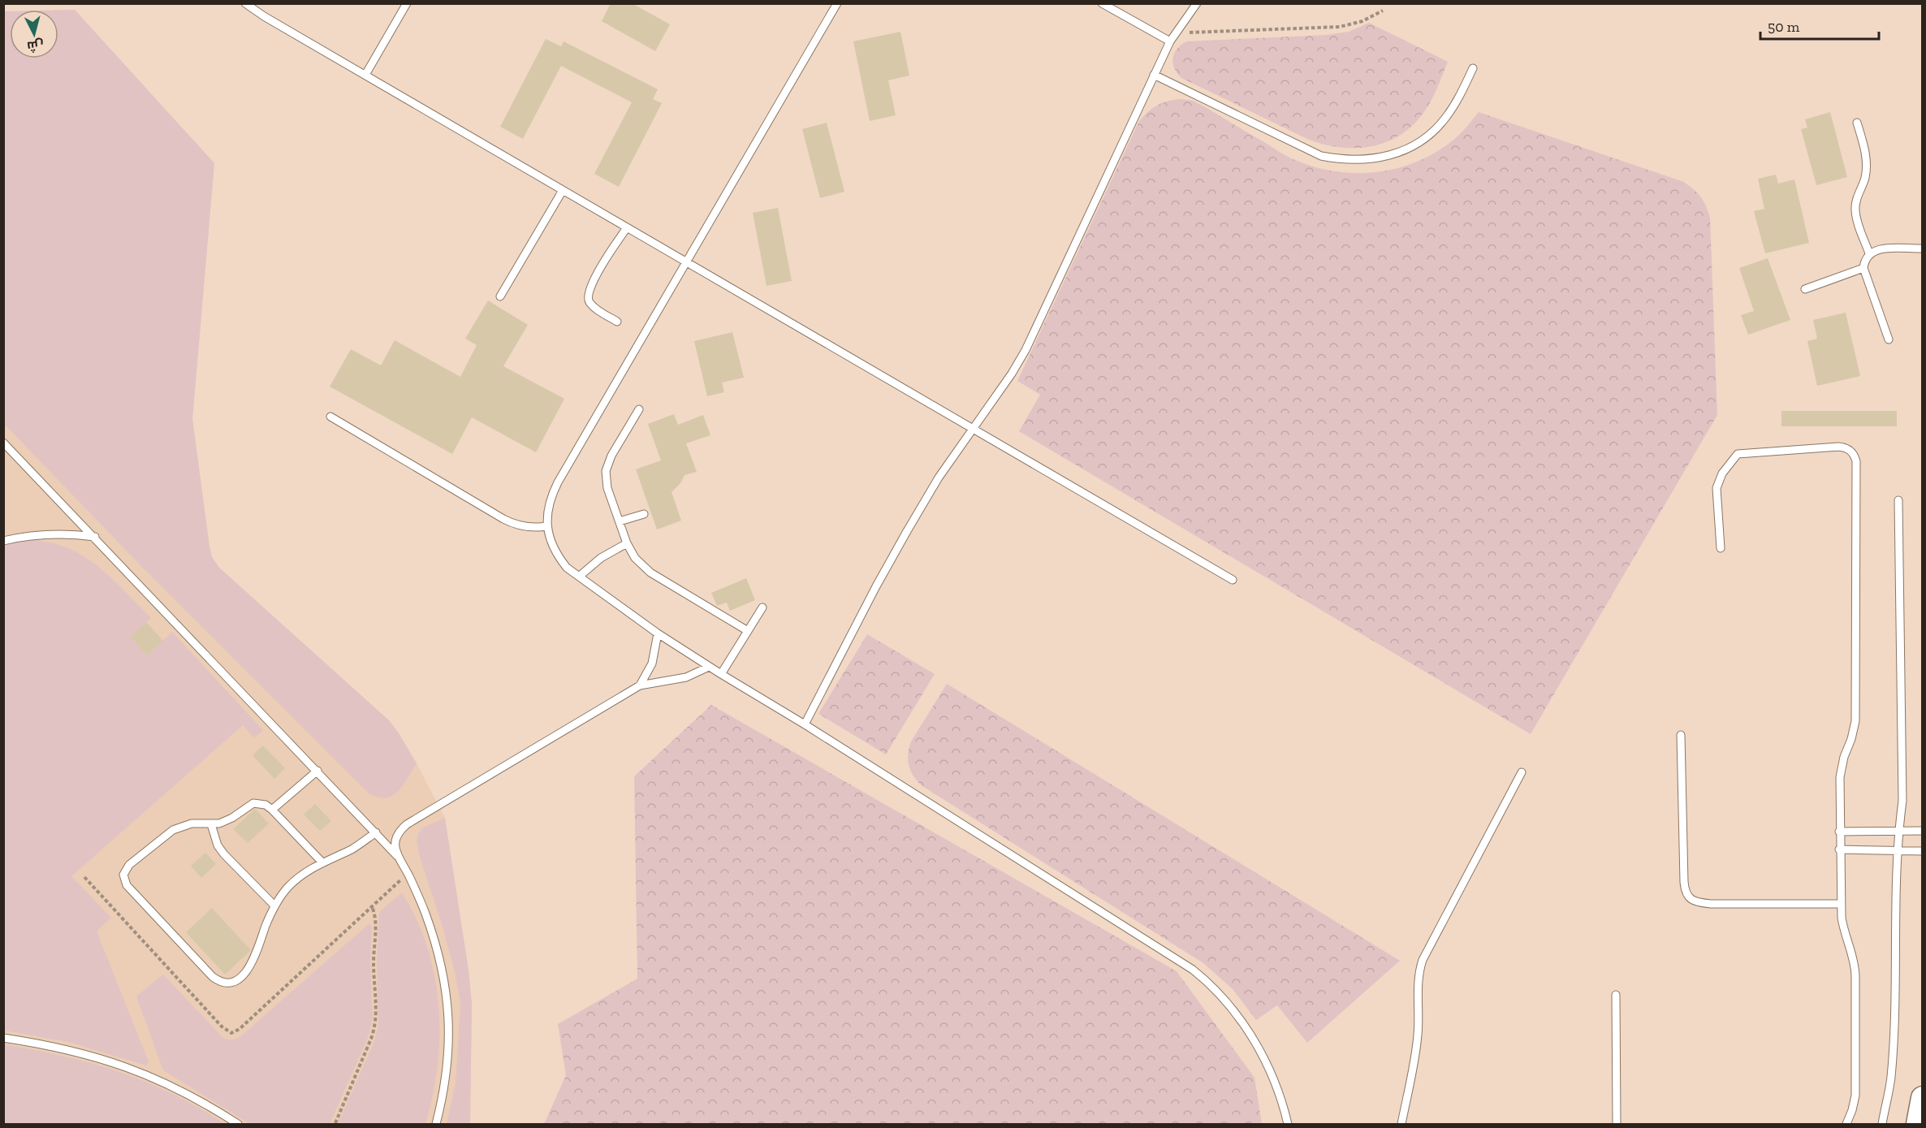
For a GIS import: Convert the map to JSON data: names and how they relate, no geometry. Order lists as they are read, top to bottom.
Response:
{
  "scale_bar": "50 m",
  "north": "bottom"
}
